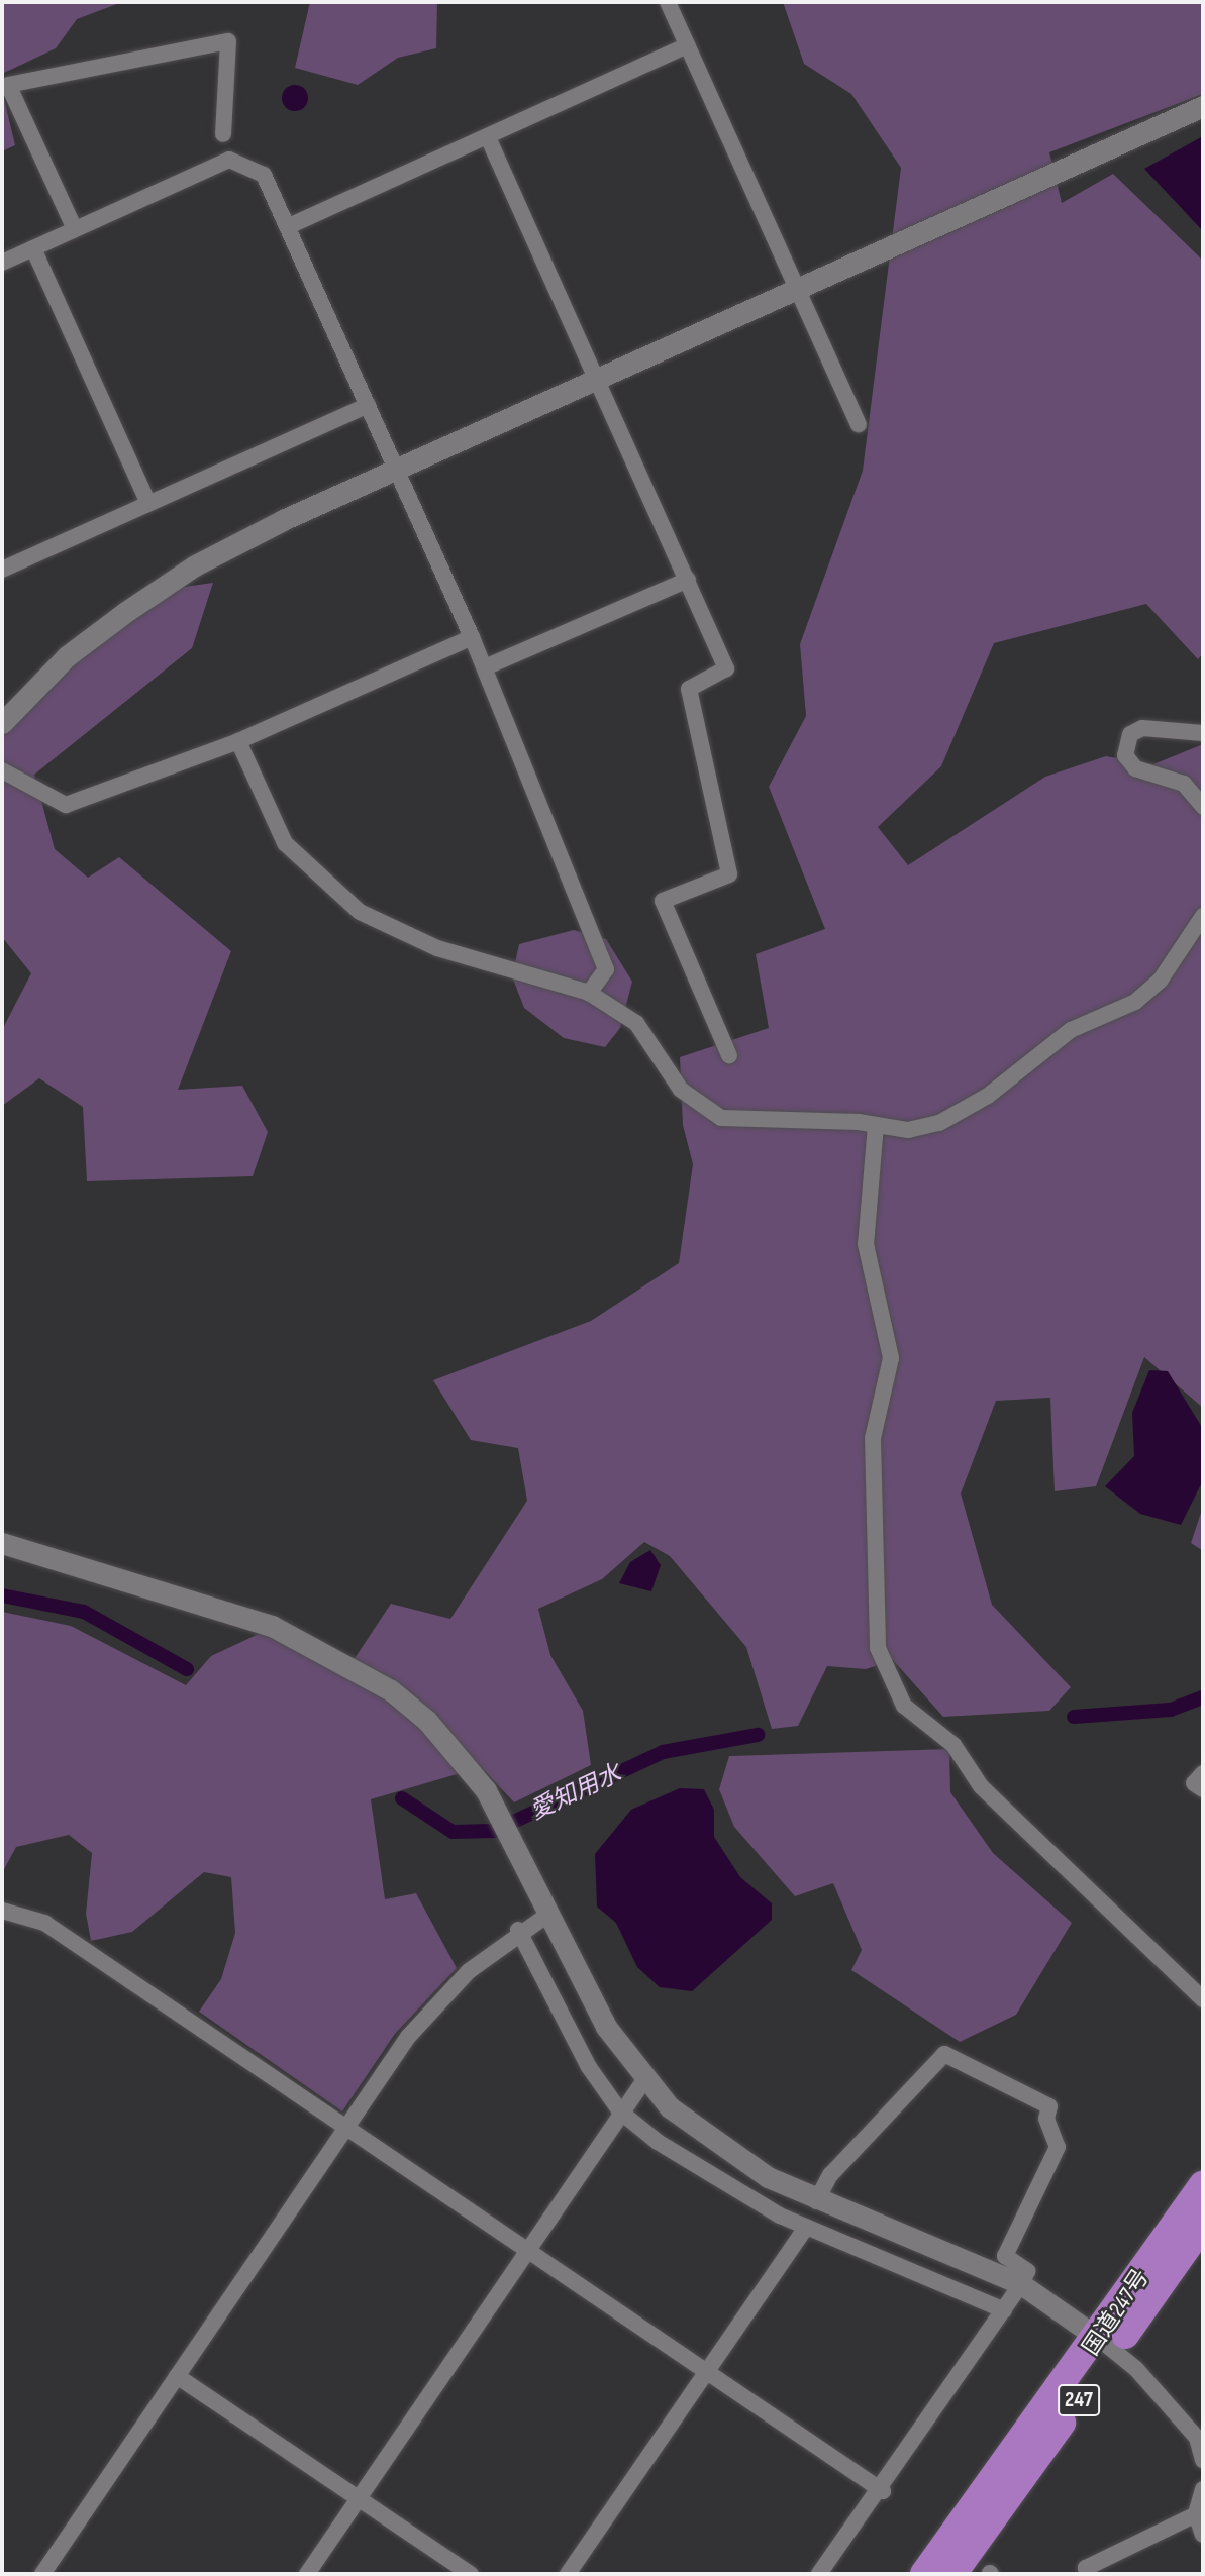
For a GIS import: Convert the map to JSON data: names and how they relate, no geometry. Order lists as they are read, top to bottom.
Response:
{
  "streets": {
    "highway": ["国道247号", "247"]
  },
  "water": ["愛知用水"]
}
